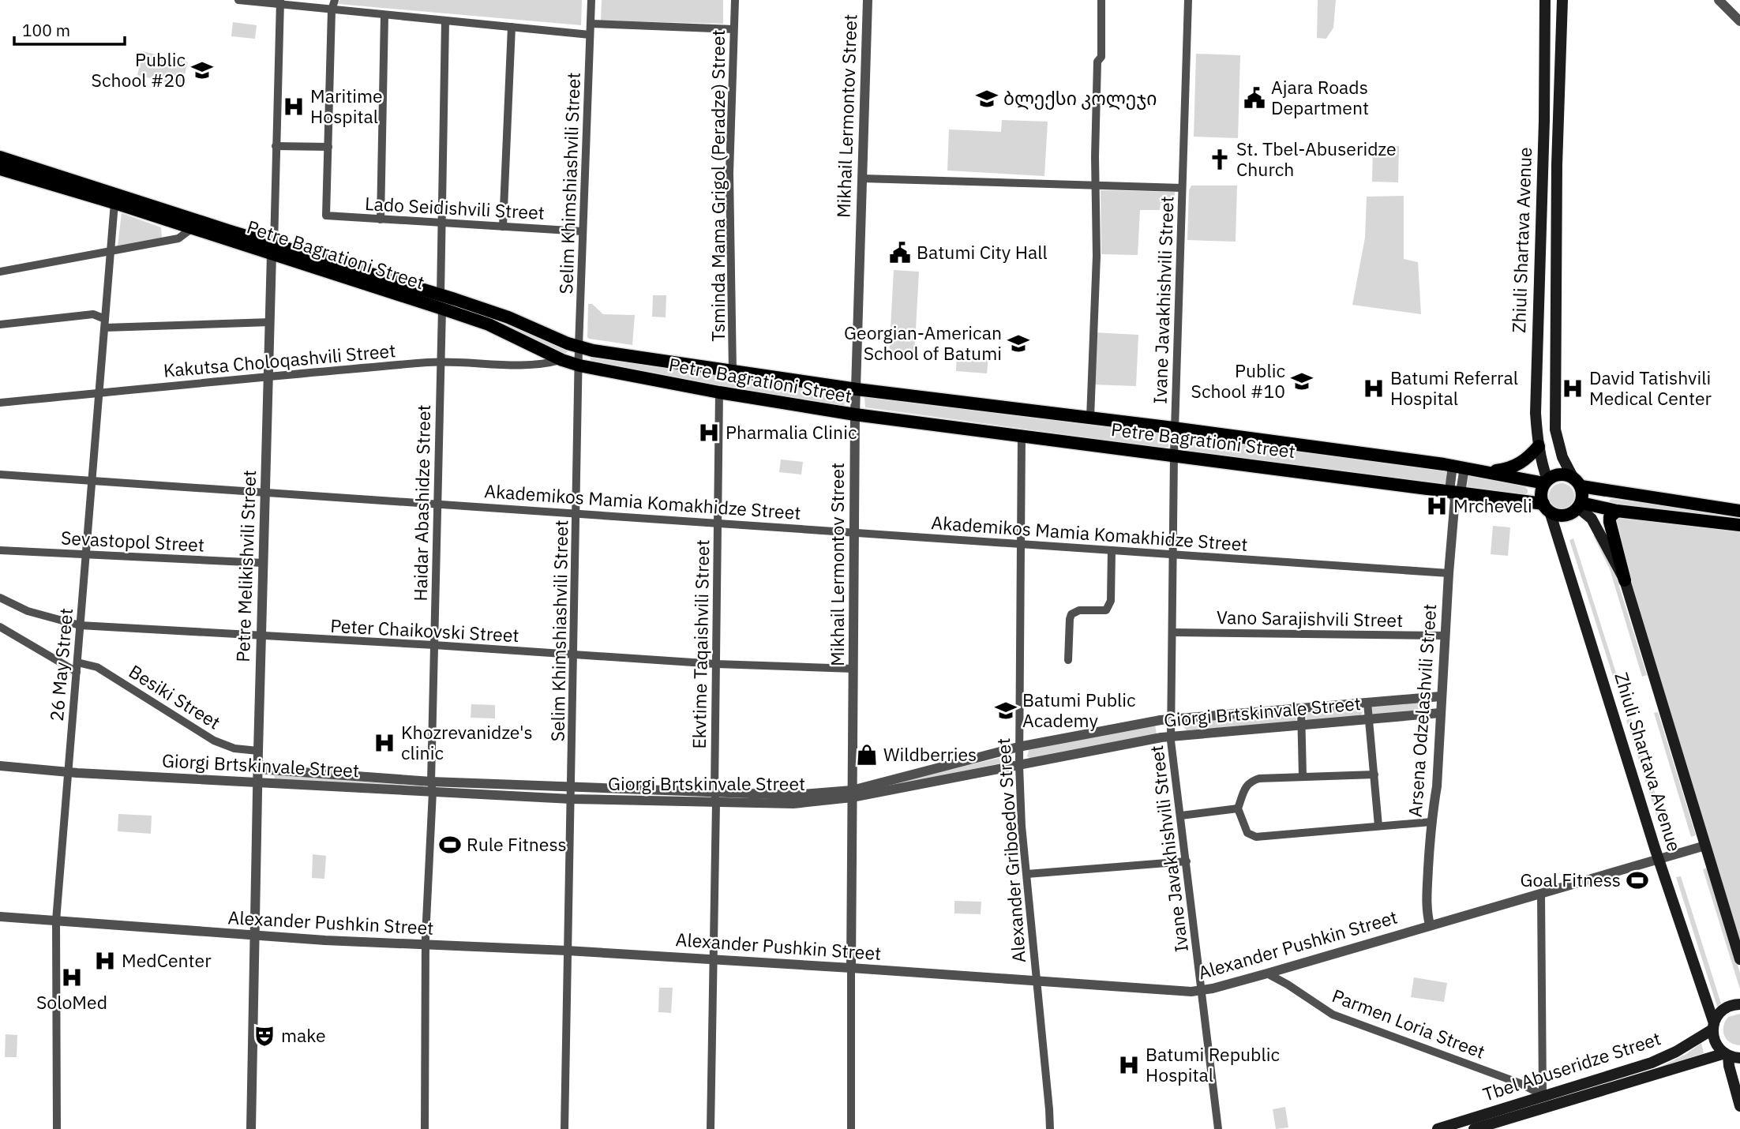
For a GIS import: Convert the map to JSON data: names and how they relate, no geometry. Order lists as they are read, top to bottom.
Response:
{
  "streets": {
    "main road": ["Zhiuli Shartava Avenue", "Petre Bagrationi Street", "Tbel Abuseridze Street"],
    "street": [
      "Mikhail Lermontov Street",
      "Selim Khimshiashvili Street",
      "Tsminda Mama Grigol (Peradze) Street",
      "Lado Seidishvili Street",
      "Ivane Javakhishvili Street",
      "Kakutsa Choloqashvili Street",
      "Akademikos Mamia Komakhidze Street",
      "Haidar Abashidze Street",
      "Sevastopol Street",
      "Petre Melikishvili Street",
      "Vano Sarajishvili Street",
      "Peter Chaikovski Street",
      "Ekvtime Taqaishvili Street",
      "26 May Street",
      "Besiki Street",
      "Arsena Odzelashvili Street",
      "Giorgi Brtskinvale Street",
      "Alexander Griboedov Street",
      "Alexander Pushkin Street",
      "Parmen Loria Street"
    ]
  },
  "crossings": [
    ["Mikhail Lermontov Street", "Petre Bagrationi Street"],
    ["Mikhail Lermontov Street", "Akademikos Mamia Komakhidze Street"],
    ["Mikhail Lermontov Street", "Peter Chaikovski Street"],
    ["Mikhail Lermontov Street", "Giorgi Brtskinvale Street"],
    ["Mikhail Lermontov Street", "Alexander Pushkin Street"],
    ["Selim Khimshiashvili Street", "Lado Seidishvili Street"],
    ["Selim Khimshiashvili Street", "Petre Bagrationi Street"],
    ["Selim Khimshiashvili Street", "Akademikos Mamia Komakhidze Street"],
    ["Selim Khimshiashvili Street", "Peter Chaikovski Street"],
    ["Selim Khimshiashvili Street", "Giorgi Brtskinvale Street"],
    ["Selim Khimshiashvili Street", "Alexander Pushkin Street"],
    ["Tsminda Mama Grigol (Peradze) Street", "Petre Bagrationi Street"],
    ["Zhiuli Shartava Avenue", "Petre Bagrationi Street"],
    ["Zhiuli Shartava Avenue", "Alexander Pushkin Street"],
    ["Zhiuli Shartava Avenue", "Tbel Abuseridze Street"],
    ["Petre Bagrationi Street", "Ivane Javakhishvili Street"],
    ["Petre Bagrationi Street", "Kakutsa Choloqashvili Street"],
    ["Petre Bagrationi Street", "Haidar Abashidze Street"],
    ["Petre Bagrationi Street", "Petre Melikishvili Street"],
    ["Petre Bagrationi Street", "Ekvtime Taqaishvili Street"],
    ["Petre Bagrationi Street", "26 May Street"],
    ["Petre Bagrationi Street", "Arsena Odzelashvili Street"],
    ["Petre Bagrationi Street", "Alexander Griboedov Street"],
    ["Ivane Javakhishvili Street", "Akademikos Mamia Komakhidze Street"],
    ["Ivane Javakhishvili Street", "Vano Sarajishvili Street"],
    ["Ivane Javakhishvili Street", "Giorgi Brtskinvale Street"],
    ["Ivane Javakhishvili Street", "Alexander Pushkin Street"],
    ["Kakutsa Choloqashvili Street", "Haidar Abashidze Street"],
    ["Kakutsa Choloqashvili Street", "Petre Melikishvili Street"],
    ["Kakutsa Choloqashvili Street", "26 May Street"],
    ["Akademikos Mamia Komakhidze Street", "Haidar Abashidze Street"],
    ["Akademikos Mamia Komakhidze Street", "Petre Melikishvili Street"],
    ["Akademikos Mamia Komakhidze Street", "Ekvtime Taqaishvili Street"],
    ["Akademikos Mamia Komakhidze Street", "26 May Street"],
    ["Akademikos Mamia Komakhidze Street", "Arsena Odzelashvili Street"],
    ["Akademikos Mamia Komakhidze Street", "Alexander Griboedov Street"],
    ["Haidar Abashidze Street", "Peter Chaikovski Street"],
    ["Haidar Abashidze Street", "Giorgi Brtskinvale Street"],
    ["Haidar Abashidze Street", "Alexander Pushkin Street"],
    ["Sevastopol Street", "Petre Melikishvili Street"],
    ["Sevastopol Street", "26 May Street"],
    ["Petre Melikishvili Street", "Peter Chaikovski Street"],
    ["Petre Melikishvili Street", "Besiki Street"],
    ["Petre Melikishvili Street", "Giorgi Brtskinvale Street"],
    ["Petre Melikishvili Street", "Alexander Pushkin Street"],
    ["Vano Sarajishvili Street", "Arsena Odzelashvili Street"],
    ["Peter Chaikovski Street", "Ekvtime Taqaishvili Street"],
    ["Peter Chaikovski Street", "26 May Street"],
    ["Ekvtime Taqaishvili Street", "Giorgi Brtskinvale Street"],
    ["Ekvtime Taqaishvili Street", "Alexander Pushkin Street"],
    ["26 May Street", "Besiki Street"],
    ["26 May Street", "Giorgi Brtskinvale Street"],
    ["26 May Street", "Alexander Pushkin Street"],
    ["Arsena Odzelashvili Street", "Giorgi Brtskinvale Street"],
    ["Arsena Odzelashvili Street", "Alexander Pushkin Street"],
    ["Giorgi Brtskinvale Street", "Alexander Griboedov Street"],
    ["Alexander Griboedov Street", "Alexander Pushkin Street"],
    ["Alexander Pushkin Street", "Parmen Loria Street"],
    ["Parmen Loria Street", "Tbel Abuseridze Street"]
  ],
  "places": {
    "school or university": [
      "Public School #20",
      "ბლექსი კოლეჯი",
      "Georgian-American School of Batumi",
      "Public School #10",
      "Batumi Public Academy"
    ],
    "public building": ["Ajara Roads Department", "Batumi City Hall"],
    "hospital": [
      "Maritime Hospital",
      "Batumi Referral Hospital",
      "David Tatishvili Medical Center",
      "Pharmalia Clinic",
      "Mrcheveli",
      "Khozrevanidze's clinic",
      "MedCenter",
      "SoloMed",
      "Batumi Republic Hospital"
    ],
    "church": ["St. Tbel-Abuseridze Church"],
    "shop": ["Wildberries"],
    "sports": ["Rule Fitness", "Goal Fitness"],
    "theatre": ["make"]
  },
  "scale_bar": "100 m"
}
